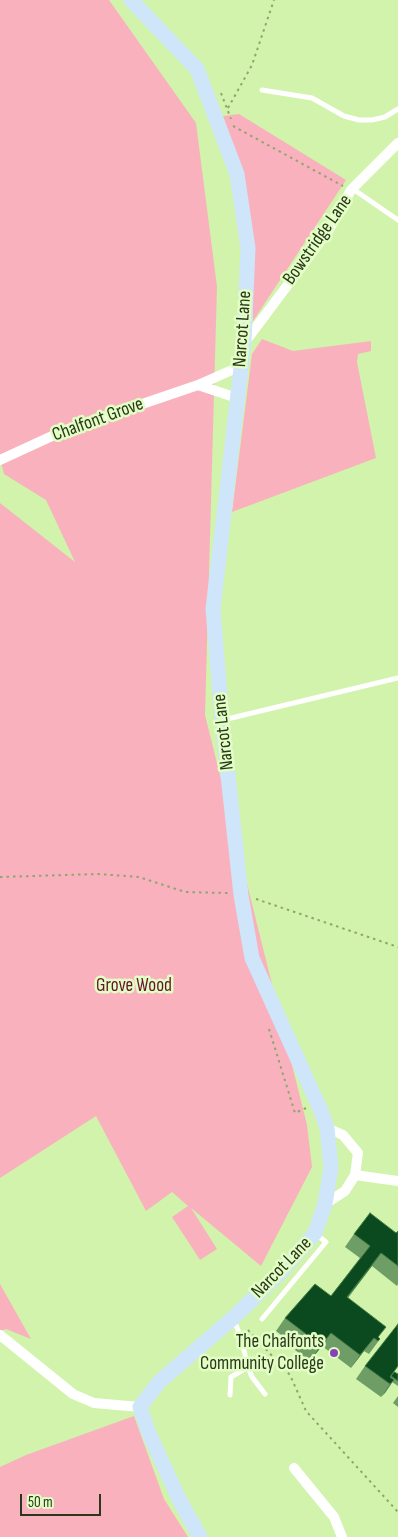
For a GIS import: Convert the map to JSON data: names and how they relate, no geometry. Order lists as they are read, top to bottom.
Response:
{
  "streets": {
    "street": ["Bowstridge Lane", "Narcot Lane", "Chalfont Grove"]
  },
  "crossings": [
    ["Bowstridge Lane", "Narcot Lane"],
    ["Narcot Lane", "Chalfont Grove"]
  ],
  "parks": ["Grove Wood"],
  "places": ["The Chalfonts Community College"],
  "scale_bar": "50 m"
}
